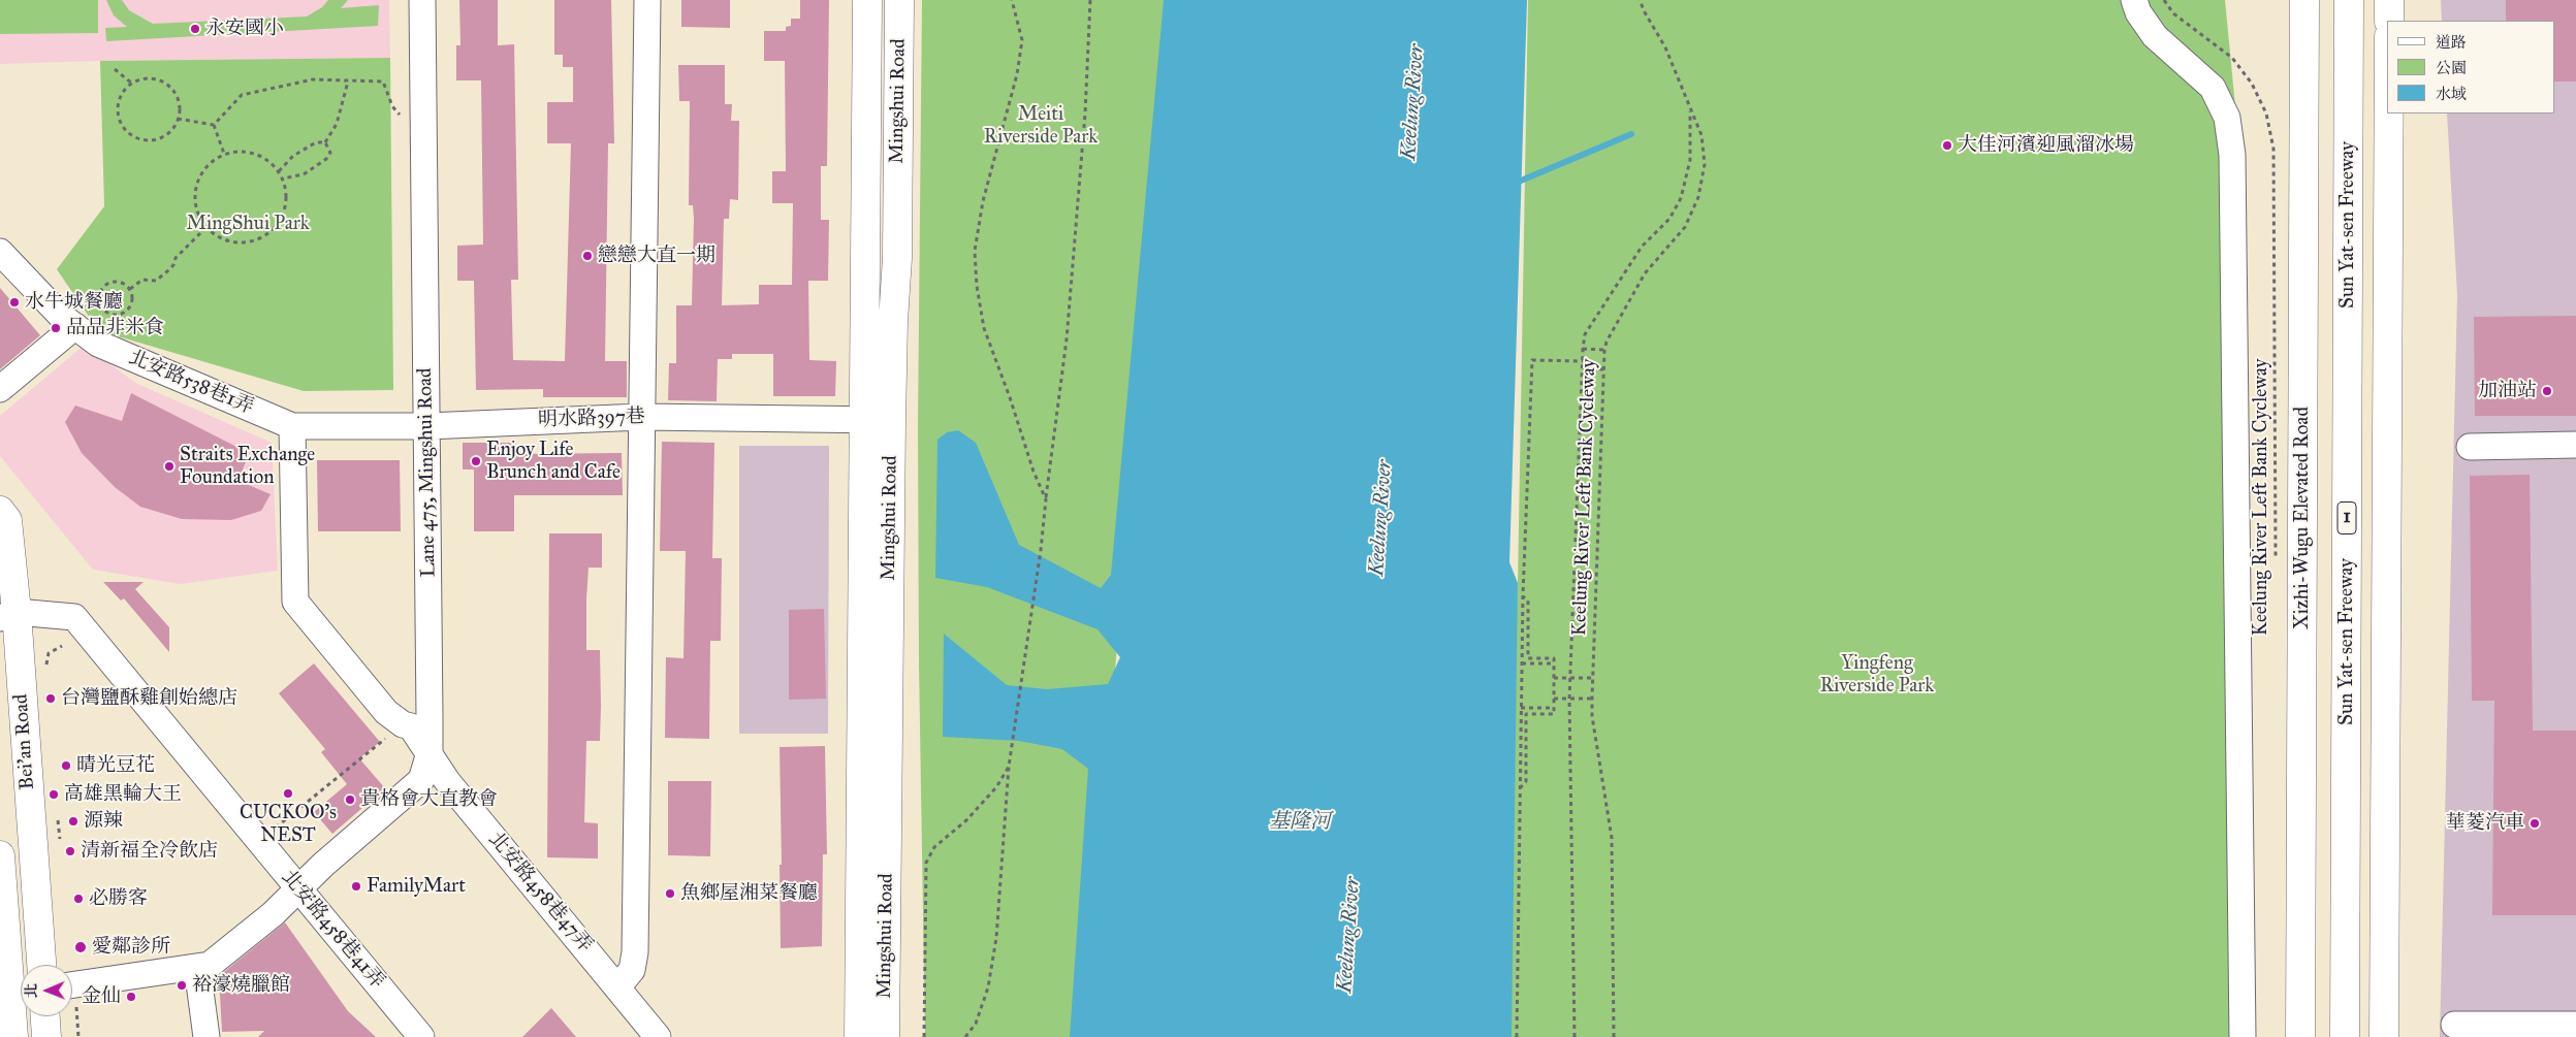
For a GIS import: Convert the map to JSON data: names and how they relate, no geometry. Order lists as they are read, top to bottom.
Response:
{
  "streets": {
    "main road": [
      "Mingshui Road",
      "Sun Yat-sen Freeway",
      "Xizhi-Wugu Elevated Road",
      "1",
      "Bei'an Road"
    ],
    "street": [
      "北安路538巷1弄",
      "明水路397巷",
      "Lane 475, Mingshui Road",
      "北安路458巷47弄",
      "北安路458巷41弄"
    ],
    "path": ["Keelung River Left Bank Cycleway"]
  },
  "crossings": [
    ["Mingshui Road", "明水路397巷"],
    ["北安路538巷1弄", "明水路397巷"],
    ["北安路538巷1弄", "北安路458巷47弄"],
    ["明水路397巷", "Lane 475, Mingshui Road"],
    ["明水路397巷", "北安路458巷47弄"],
    ["Lane 475, Mingshui Road", "北安路458巷47弄"],
    ["Lane 475, Mingshui Road", "北安路458巷41弄"],
    ["Bei'an Road", "北安路458巷41弄"]
  ],
  "water": ["Keelung River", "基隆河"],
  "parks": ["Meiti Riverside Park", "MingShui Park", "Yingfeng Riverside Park"],
  "places": [
    "永安國小",
    "大佳河濱迎風溜冰場",
    "戀戀大直一期",
    "水牛城餐廳",
    "品品非米食",
    "加油站",
    "Enjoy Life Brunch and Cafe",
    "Straits Exchange Foundation",
    "台灣鹽酥雞創始總店",
    "晴光豆花",
    "CUCKOO's NEST",
    "高雄黑輪大王",
    "貴格會大直教會",
    "源辣",
    "華菱汽車",
    "清新福全冷飲店",
    "FamilyMart",
    "魚鄉屋湘菜餐廳",
    "必勝客",
    "愛鄰診所",
    "裕濠燒臘館",
    "金仙"
  ],
  "legend": ["道路", "公園", "水域"],
  "north": "left"
}
